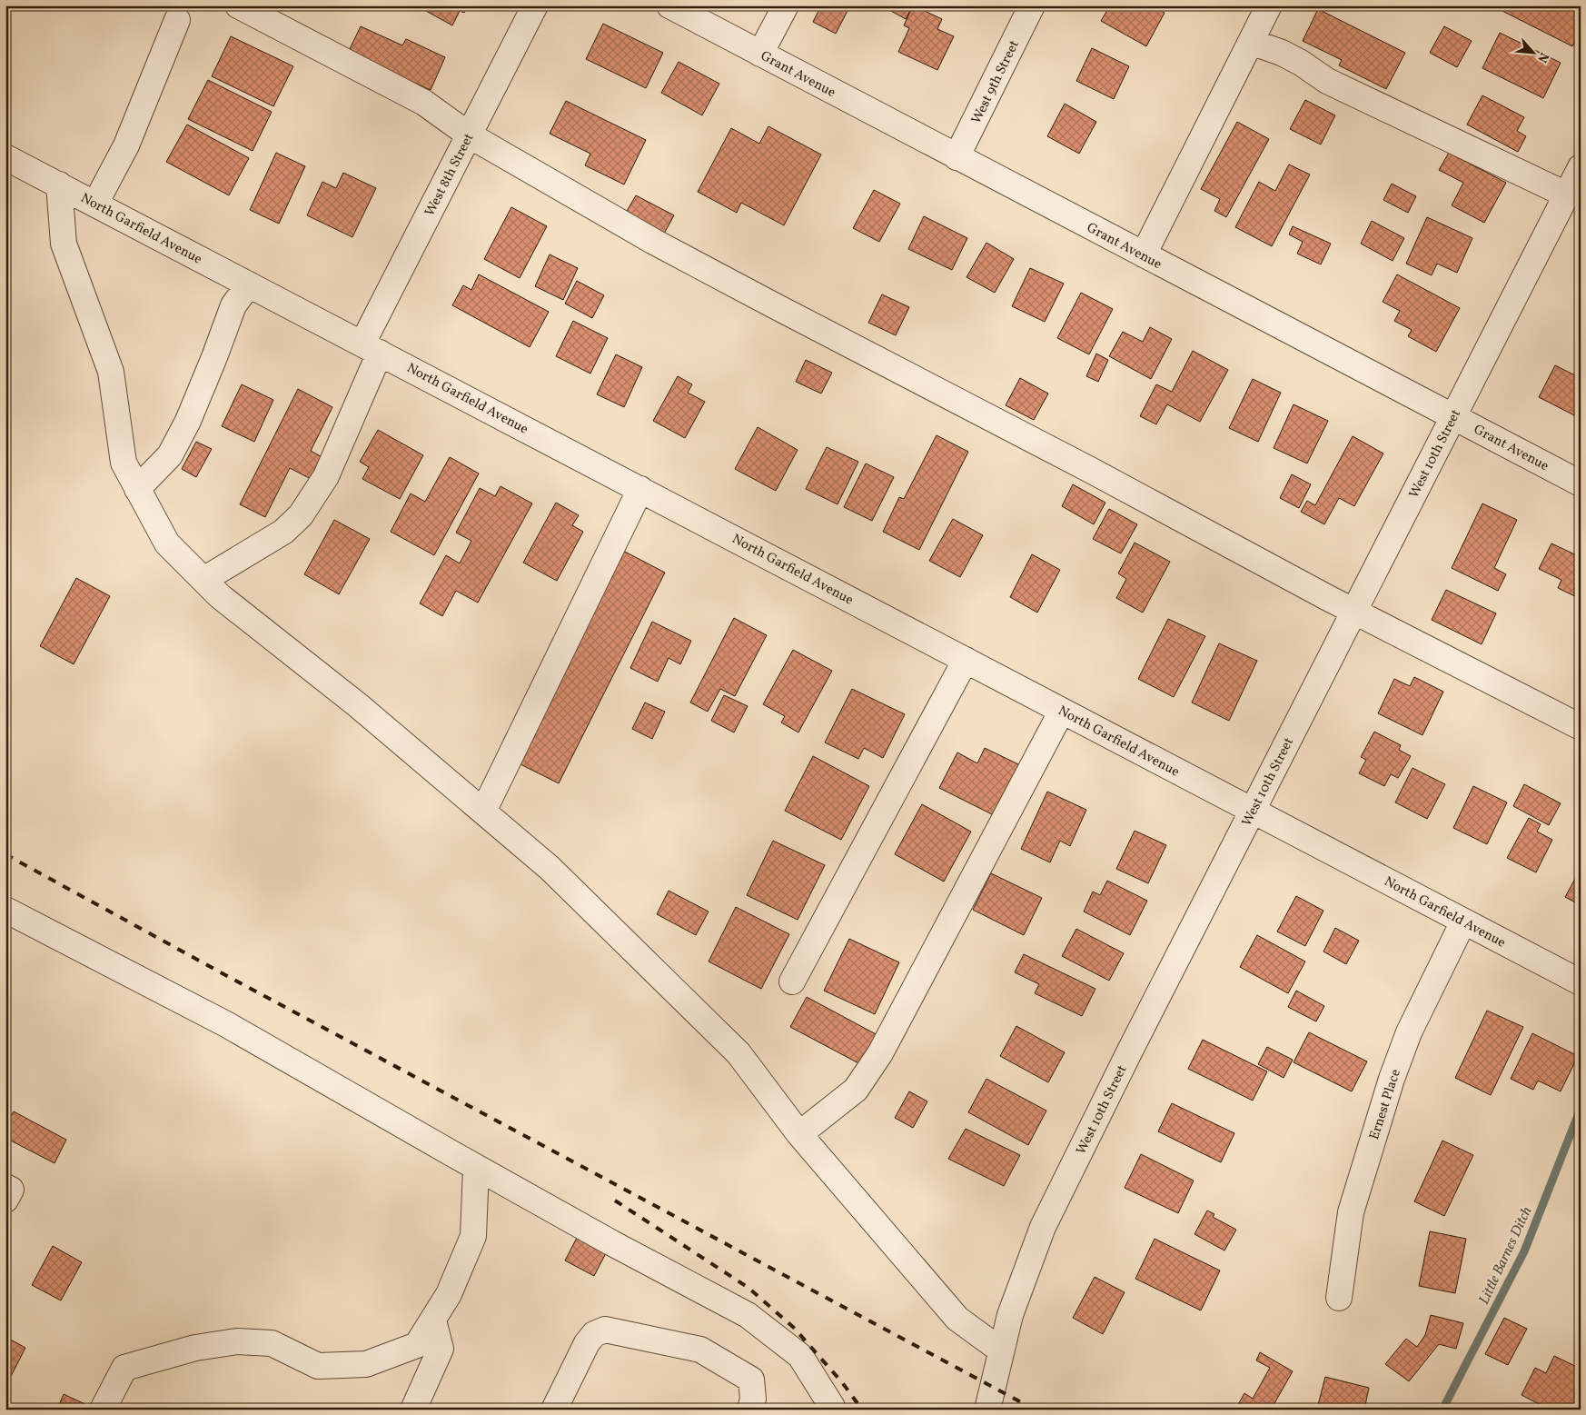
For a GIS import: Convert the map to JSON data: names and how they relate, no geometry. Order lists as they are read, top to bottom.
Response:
{
  "streets": {
    "street": [
      "Grant Avenue",
      "West 9th Street",
      "West 8th Street",
      "North Garfield Avenue",
      "West 10th Street",
      "Ernest Place"
    ]
  },
  "crossings": [
    ["Grant Avenue", "West 9th Street"],
    ["Grant Avenue", "West 10th Street"],
    ["West 8th Street", "North Garfield Avenue"],
    ["North Garfield Avenue", "West 10th Street"],
    ["North Garfield Avenue", "Ernest Place"]
  ],
  "water": ["Little Barnes Ditch"],
  "north": "bottom right"
}
